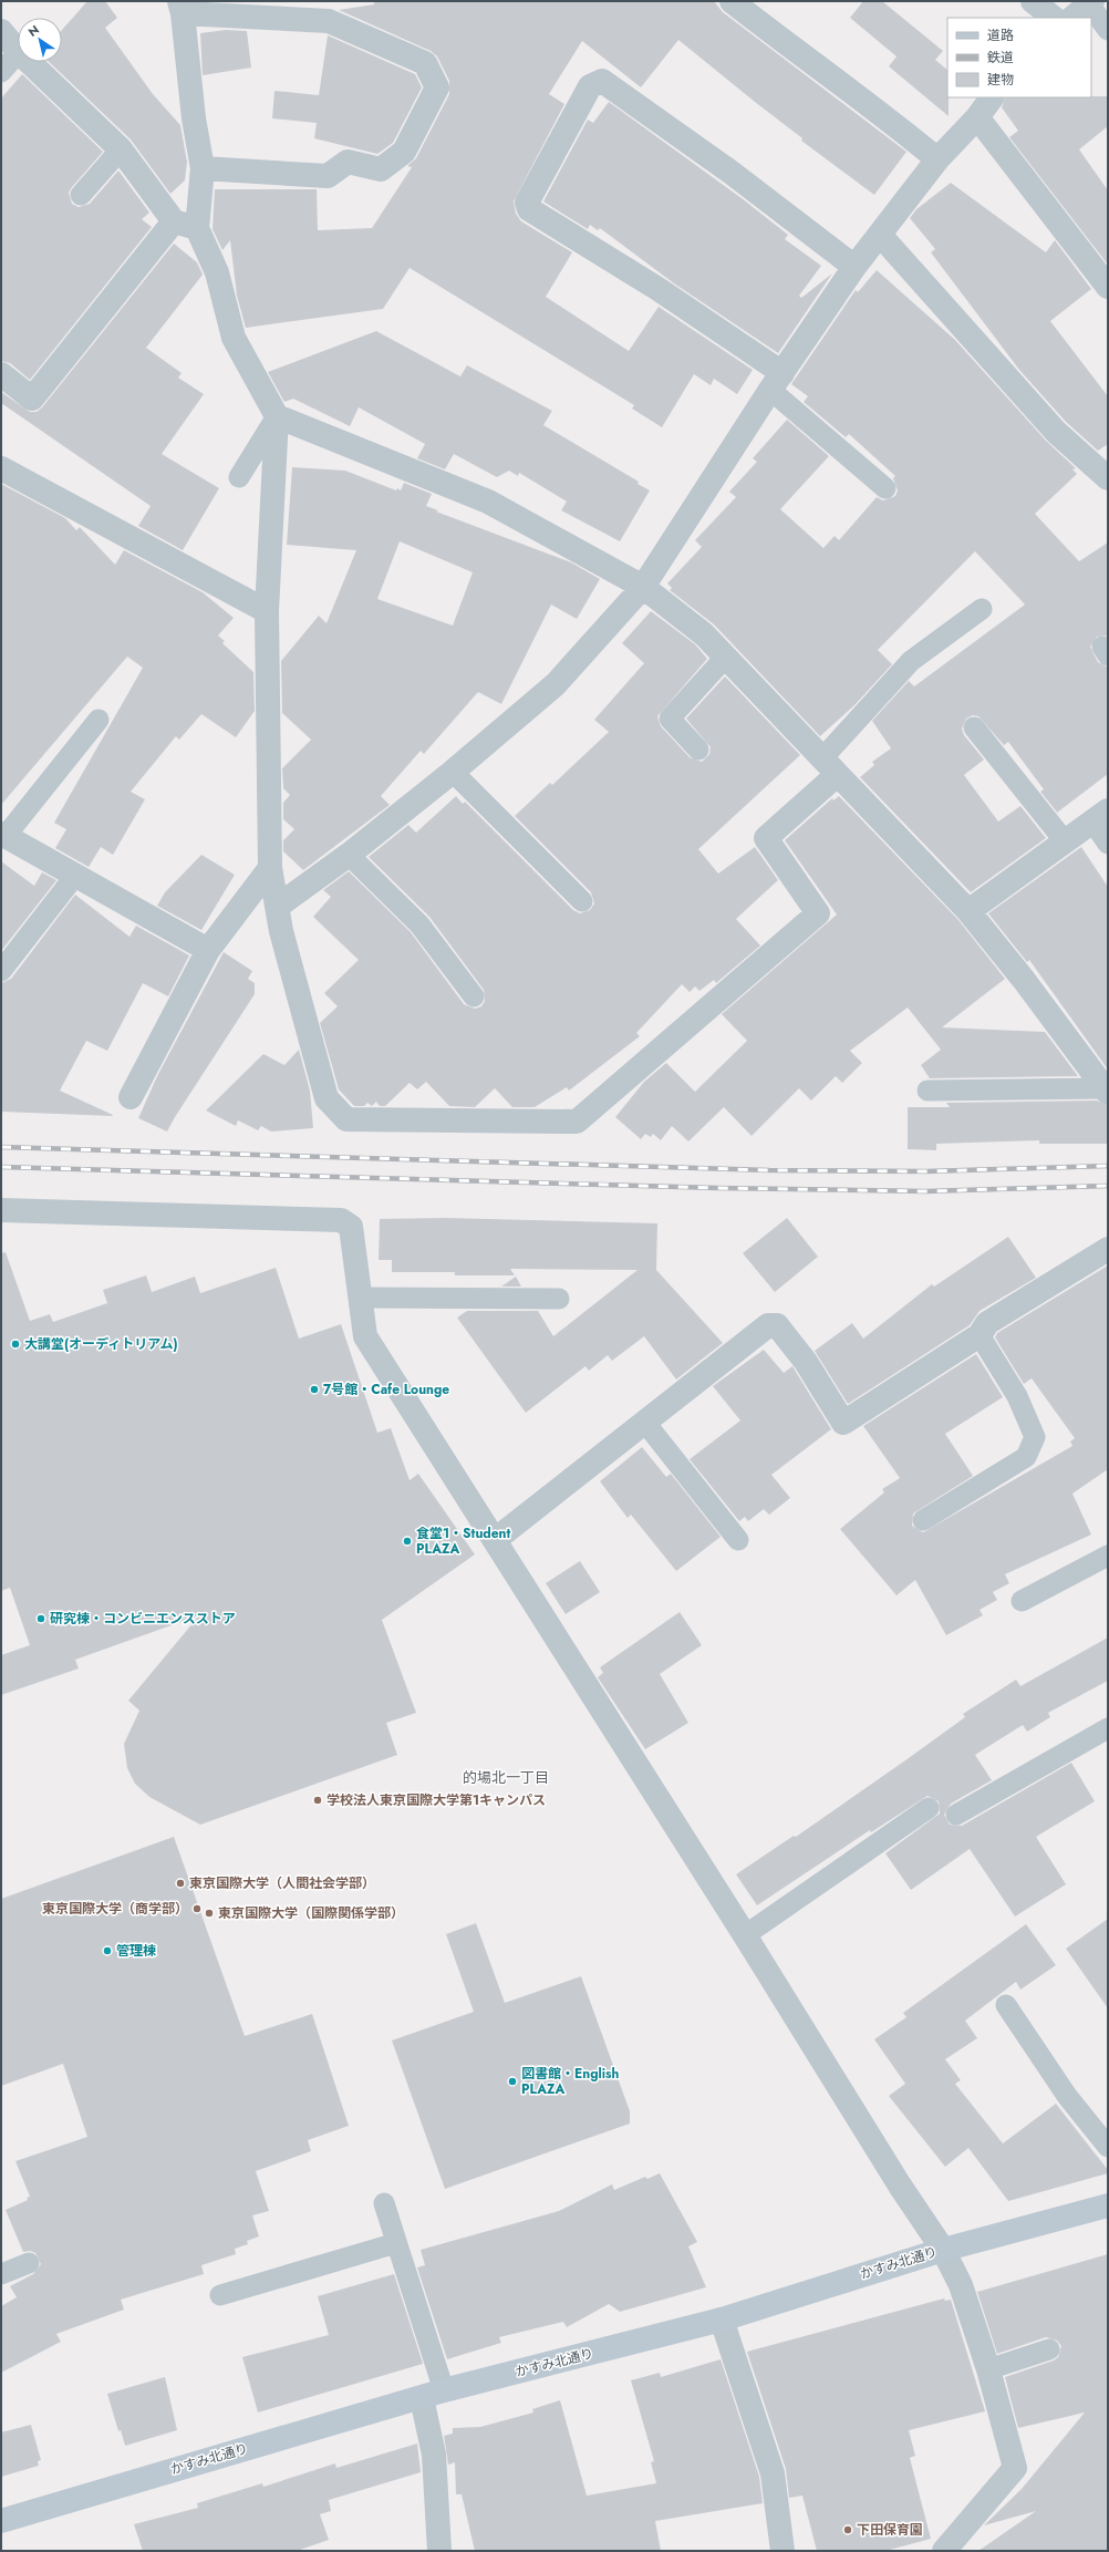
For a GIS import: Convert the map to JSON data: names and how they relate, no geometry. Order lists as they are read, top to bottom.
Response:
{
  "streets": {
    "street": ["かすみ北通り"]
  },
  "districts": ["的場北一丁目"],
  "places": [
    "大講堂(オーディトリアム)",
    "7号館・Cafe Lounge",
    "食堂1・Student PLAZA",
    "研究棟・コンビニエンスストア",
    "学校法人東京国際大学第1キャンパス",
    "東京国際大学（人間社会学部）",
    "東京国際大学（商学部）",
    "東京国際大学（国際関係学部）",
    "管理棟",
    "図書館・English PLAZA",
    "下田保育園"
  ],
  "legend": ["道路", "鉄道", "建物"],
  "north": "top left"
}
